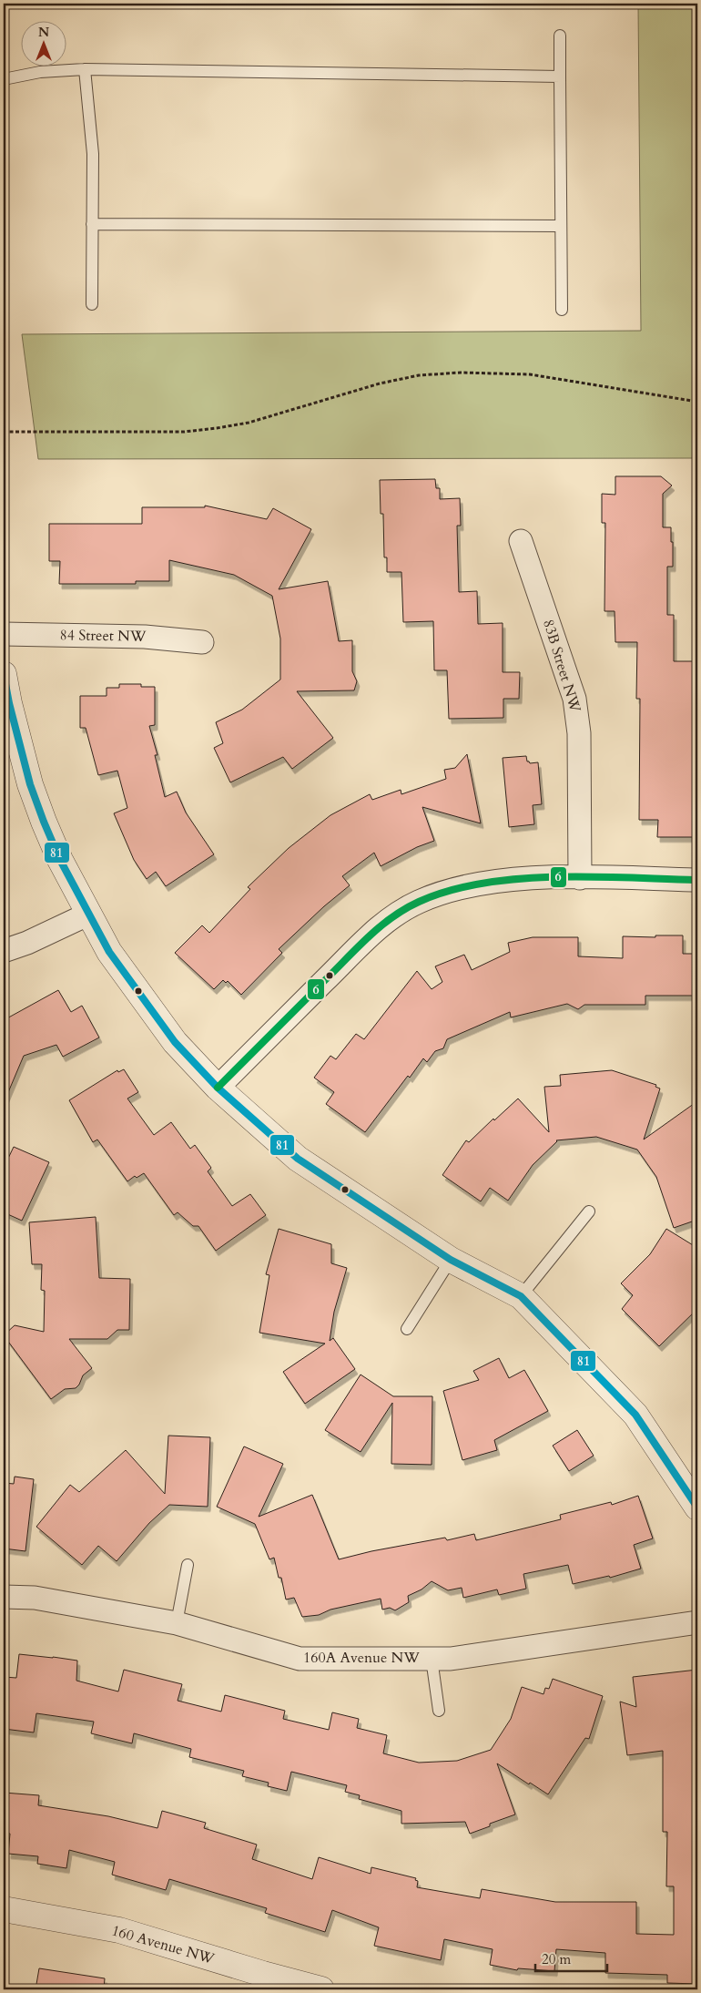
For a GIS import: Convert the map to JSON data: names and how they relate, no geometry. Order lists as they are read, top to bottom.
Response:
{
  "streets": {
    "street": [
      "84 Street NW",
      "83B Street NW",
      "160A Avenue NW",
      "160 Avenue NW"
    ]
  },
  "lines": ["transit line 81", "transit line 6"],
  "scale_bar": "20 m",
  "north": "top"
}
